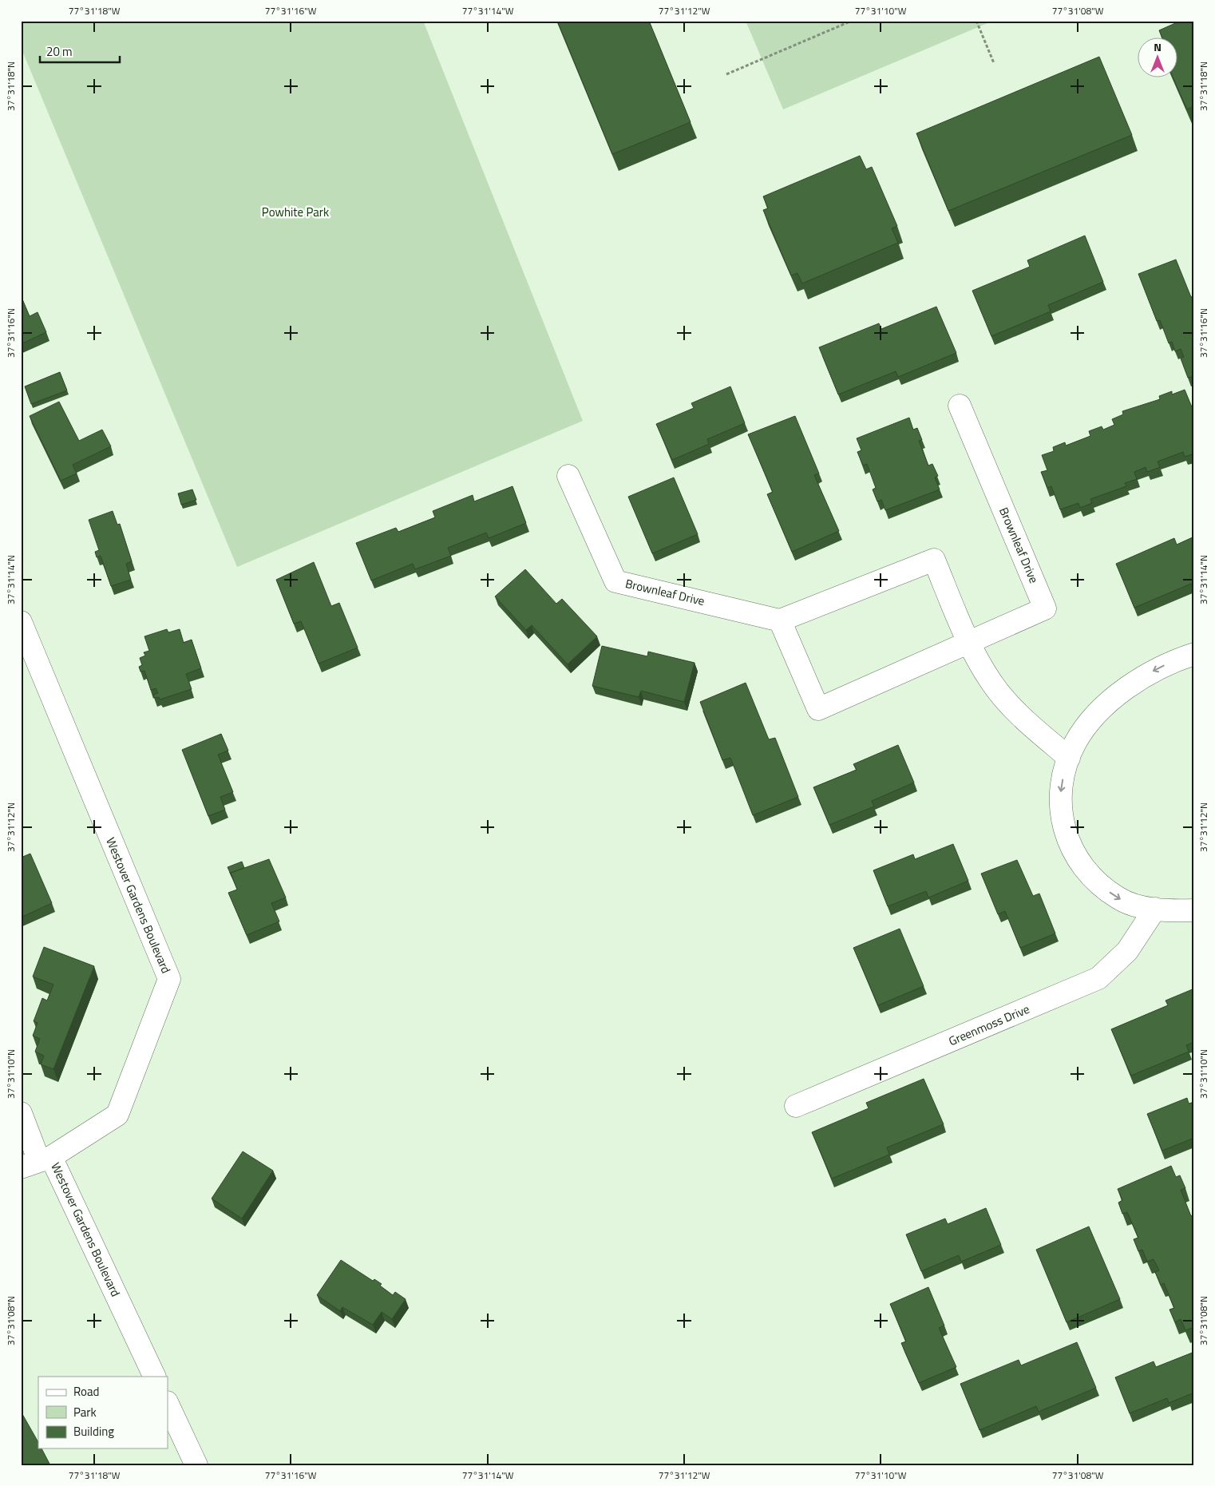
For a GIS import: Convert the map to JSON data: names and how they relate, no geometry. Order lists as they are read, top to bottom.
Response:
{
  "streets": {
    "street": ["Brownleaf Drive", "Westover Gardens Boulevard", "Greenmoss Drive"]
  },
  "parks": ["Powhite Park"],
  "legend": ["Road", "Park", "Building"],
  "scale_bar": "20 m",
  "north": "top",
  "coordinates": [
    "77°31'18\"W",
    "77°31'16\"W",
    "77°31'14\"W",
    "77°31'12\"W",
    "77°31'10\"W",
    "77°31'08\"W",
    "37°31'18\"N",
    "37°31'16\"N",
    "37°31'14\"N",
    "37°31'12\"N",
    "37°31'10\"N",
    "37°31'08\"N"
  ]
}
